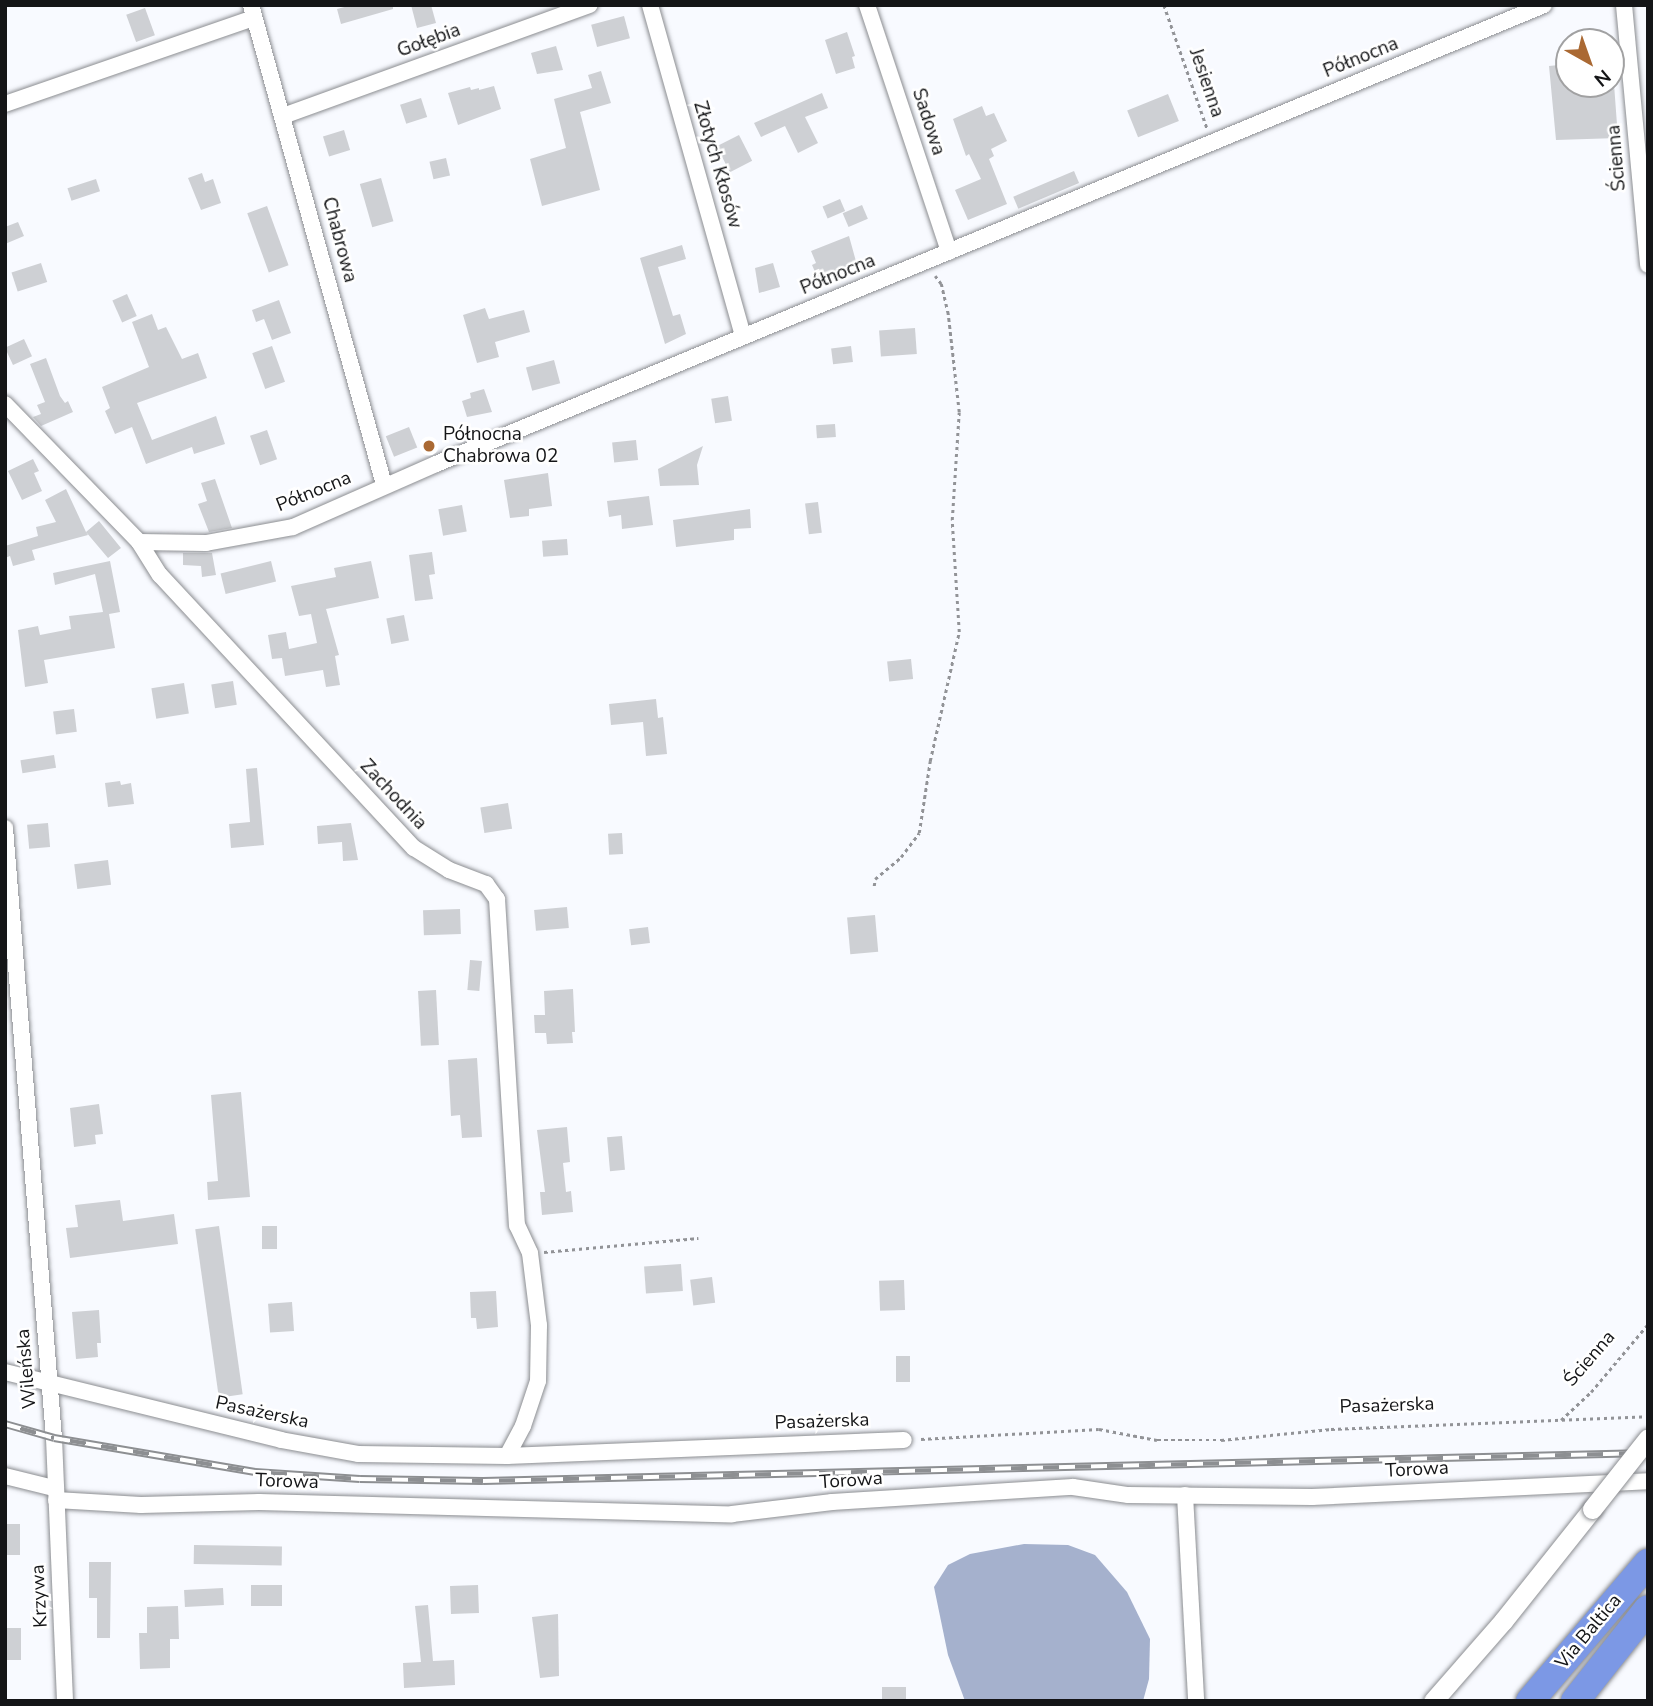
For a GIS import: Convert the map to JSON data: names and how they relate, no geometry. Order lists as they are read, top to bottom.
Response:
{
  "streets": {
    "highway": ["Via Baltica"],
    "street": [
      "Gołębia",
      "Północna",
      "Sadowa",
      "Ścienna",
      "Złotych Kłosów",
      "Chabrowa",
      "Zachodnia",
      "Wileńska",
      "Pasażerska",
      "Torowa",
      "Krzywa"
    ],
    "path": ["Jesienna"]
  },
  "crossings": [
    ["Gołębia", "Chabrowa"],
    ["Północna", "Jesienna"],
    ["Północna", "Sadowa"],
    ["Północna", "Złotych Kłosów"],
    ["Północna", "Chabrowa"],
    ["Północna", "Zachodnia"],
    ["Ścienna", "Pasażerska"],
    ["Zachodnia", "Pasażerska"],
    ["Wileńska", "Pasażerska"],
    ["Wileńska", "Torowa"],
    ["Wileńska", "Krzywa"],
    ["Torowa", "Krzywa"]
  ],
  "places": ["Północna Chabrowa 02"],
  "north": "bottom right"
}
